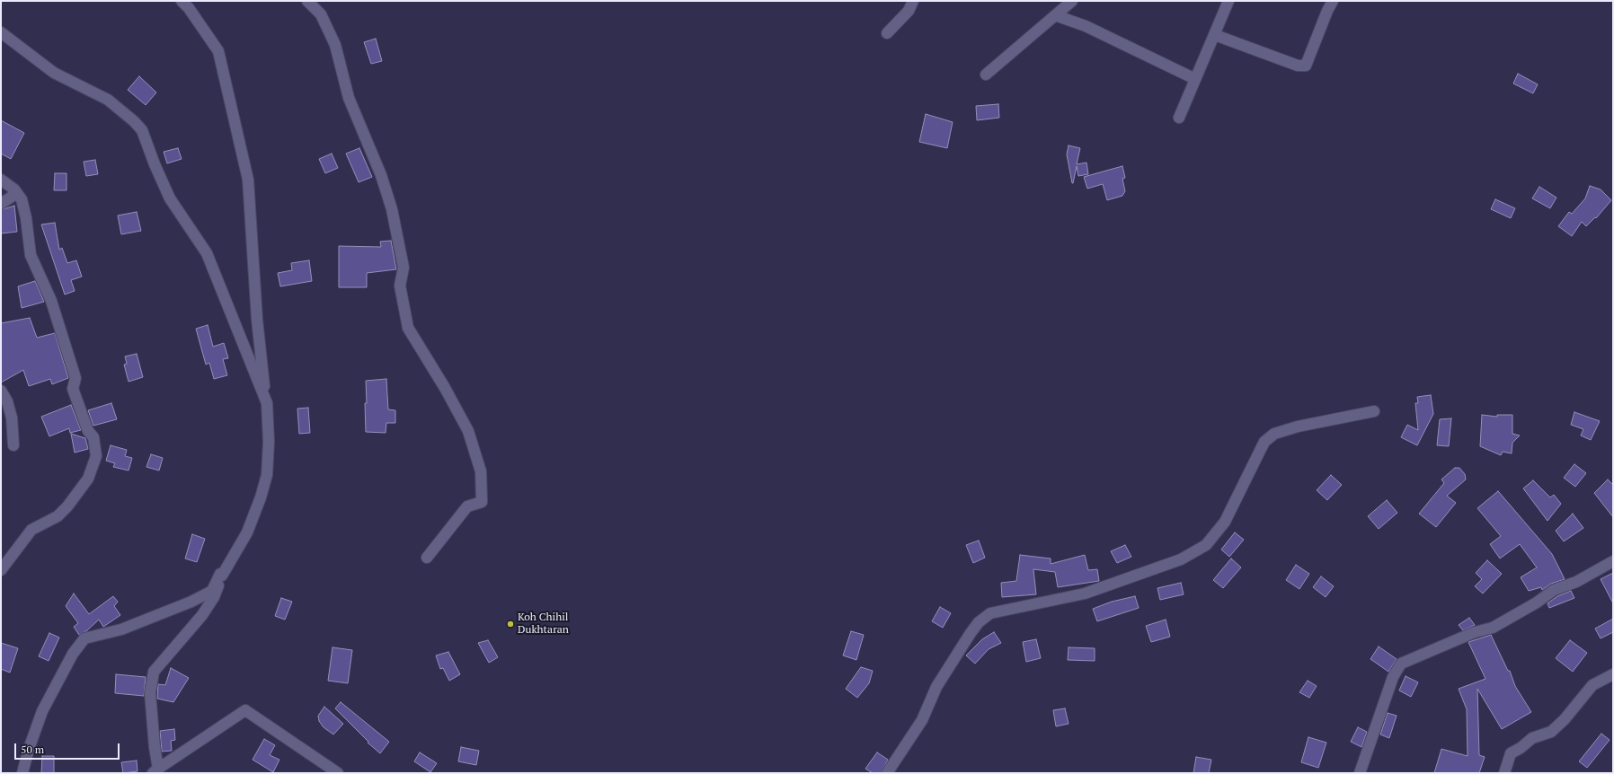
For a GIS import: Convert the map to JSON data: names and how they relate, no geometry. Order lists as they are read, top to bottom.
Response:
{
  "places": ["Koh Chihil Dukhtaran"],
  "scale_bar": "50 m"
}
